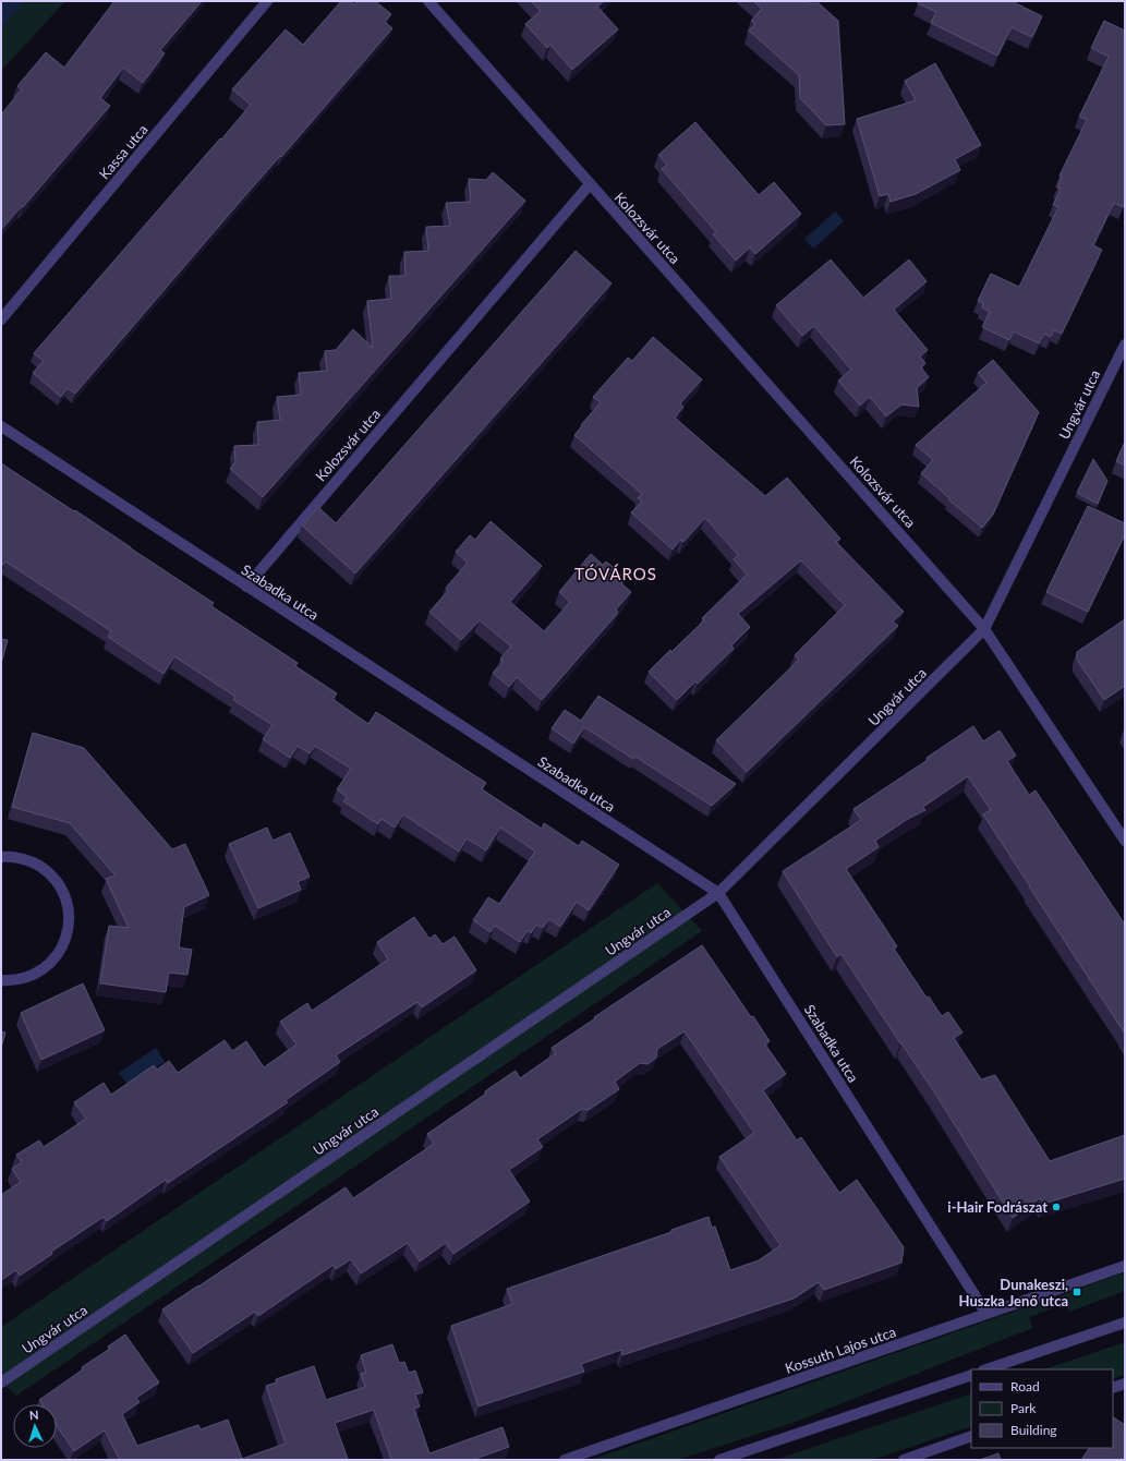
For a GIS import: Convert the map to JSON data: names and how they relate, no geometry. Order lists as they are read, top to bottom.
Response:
{
  "streets": {
    "street": [
      "Kassa utca",
      "Kolozsvár utca",
      "Ungvár utca",
      "Szabadka utca",
      "Kossuth Lajos utca"
    ]
  },
  "crossings": [
    ["Kolozsvár utca", "Ungvár utca"],
    ["Kolozsvár utca", "Szabadka utca"],
    ["Ungvár utca", "Szabadka utca"],
    ["Szabadka utca", "Kossuth Lajos utca"]
  ],
  "districts": ["TÓVÁROS"],
  "places": {
    "other": ["i-Hair Fodrászat"],
    "transit": ["Dunakeszi, Huszka Jenő utca"]
  },
  "legend": ["Road", "Park", "Building"],
  "north": "top"
}
